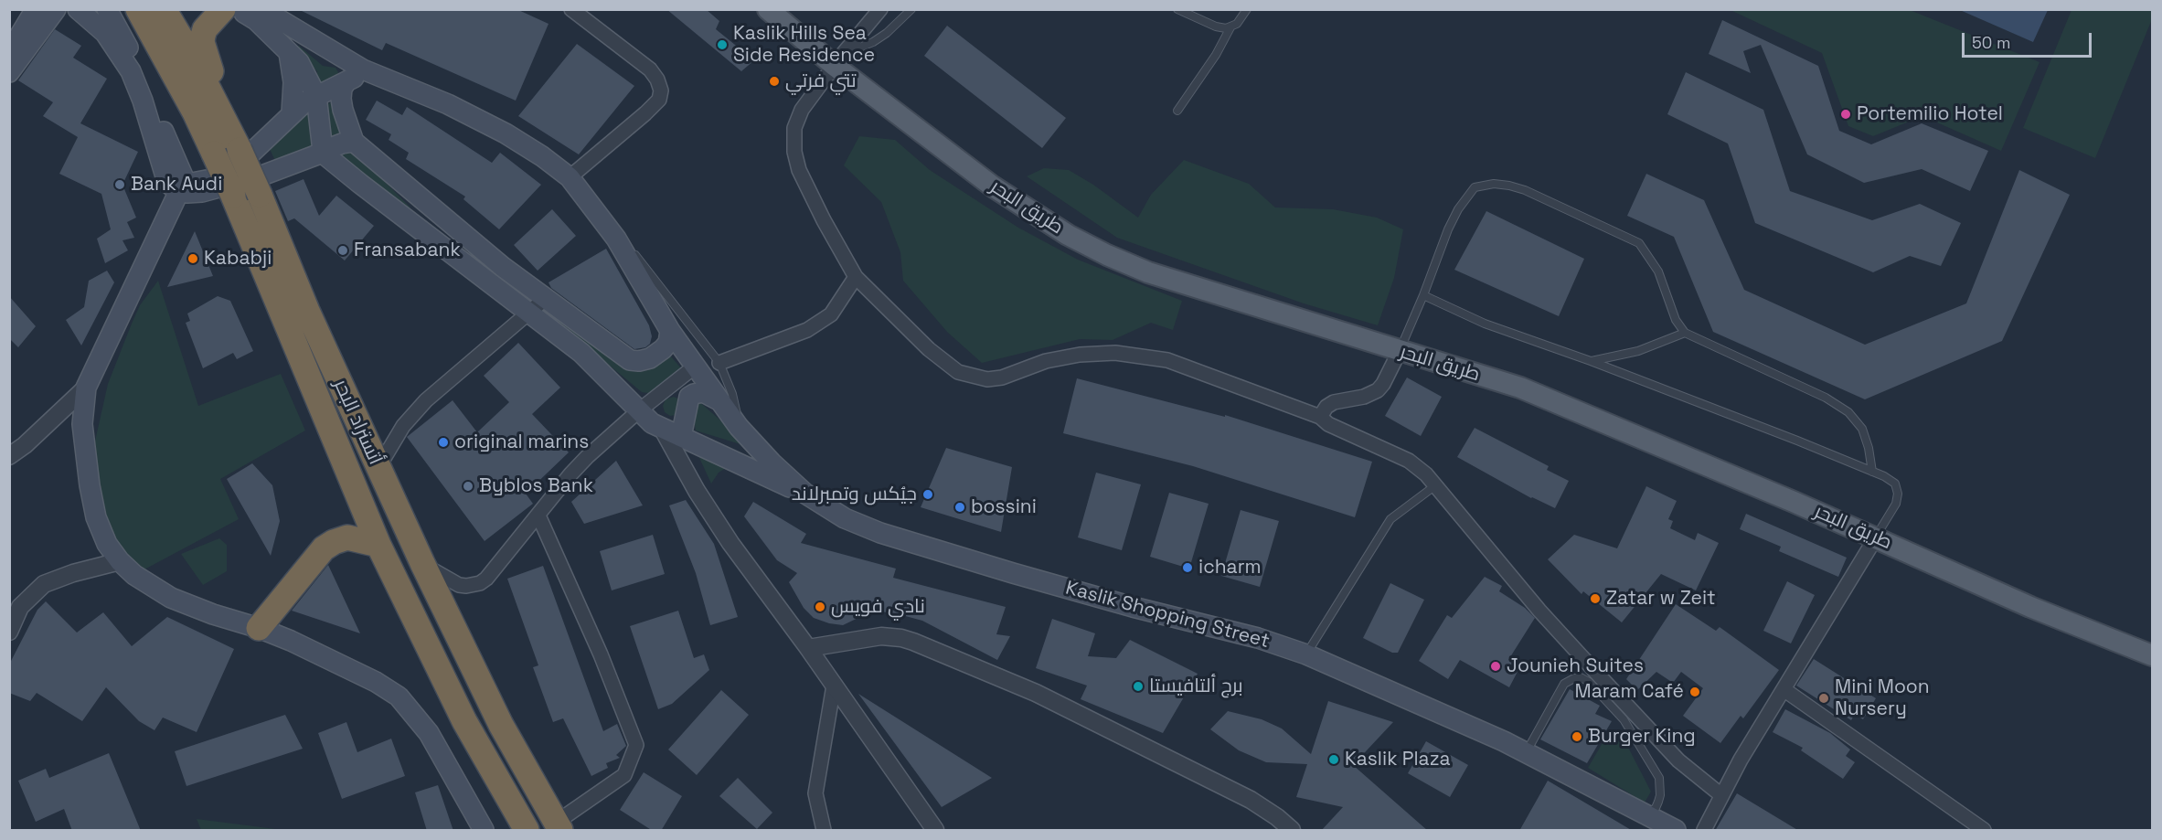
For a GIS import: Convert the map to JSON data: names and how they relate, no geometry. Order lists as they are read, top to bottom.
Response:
{
  "streets": {
    "highway": ["أتستراد البحر"],
    "main road": ["طريق البحر", "Kaslik Shopping Street"]
  },
  "places": [
    "Kaslik Hills Sea Side Residence",
    "تتي فرتي",
    "Portemilio Hotel",
    "Bank Audi",
    "Fransabank",
    "Kababji",
    "original marins",
    "Byblos Bank",
    "جيُكس وتمبرلاند",
    "bossini",
    "icharm",
    "Zatar w Zeit",
    "نادي فويس",
    "Jounieh Suites",
    "برج ألتافيستا",
    "Maram Café",
    "Mini Moon Nursery",
    "Burger King",
    "Kaslik Plaza"
  ],
  "scale_bar": "50 m"
}
